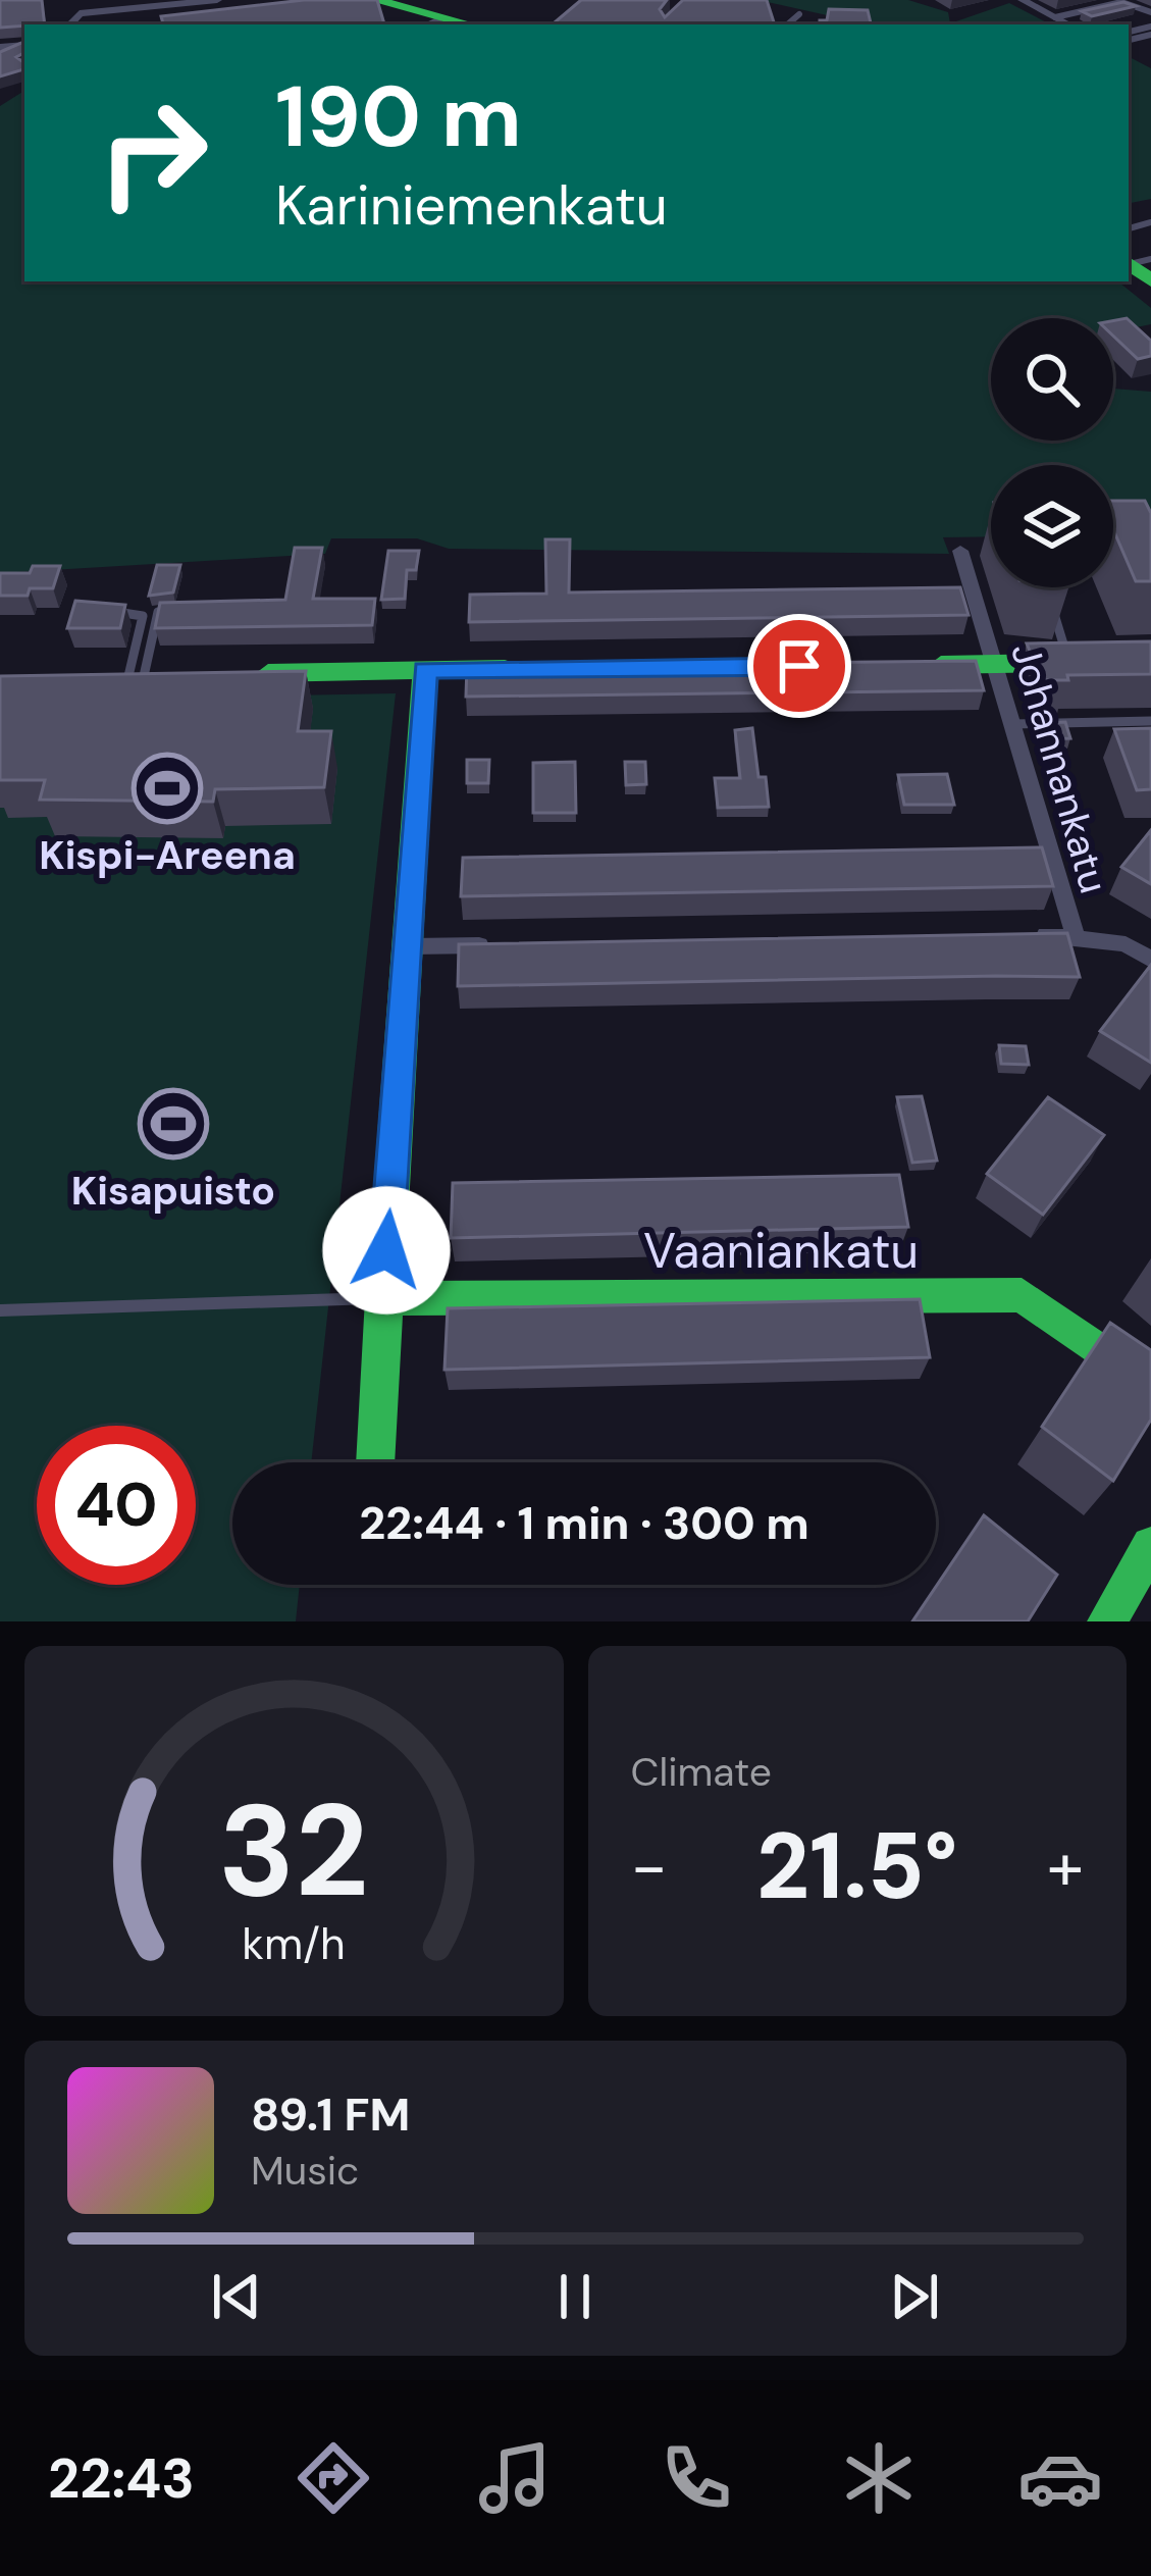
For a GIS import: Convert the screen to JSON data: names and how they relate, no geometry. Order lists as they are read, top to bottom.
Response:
{
  "streets": {
    "street": ["Johannankatu", "Vaaniankatu"]
  },
  "places": {
    "sports": ["Kispi-Areena", "Kisapuisto"]
  },
  "page": {
    "turn": ["190 m", "Kariniemenkatu"],
    "limit": "40",
    "trip": "22:44 · 1 min · 300 m",
    "tile": "Climate",
    "heat": ["−", "21.5°", "+"],
    "song": ["89.1 FM", "Music"],
    "tabs": "22:43",
    "gauge": ["32", "km/h"]
  }
}
